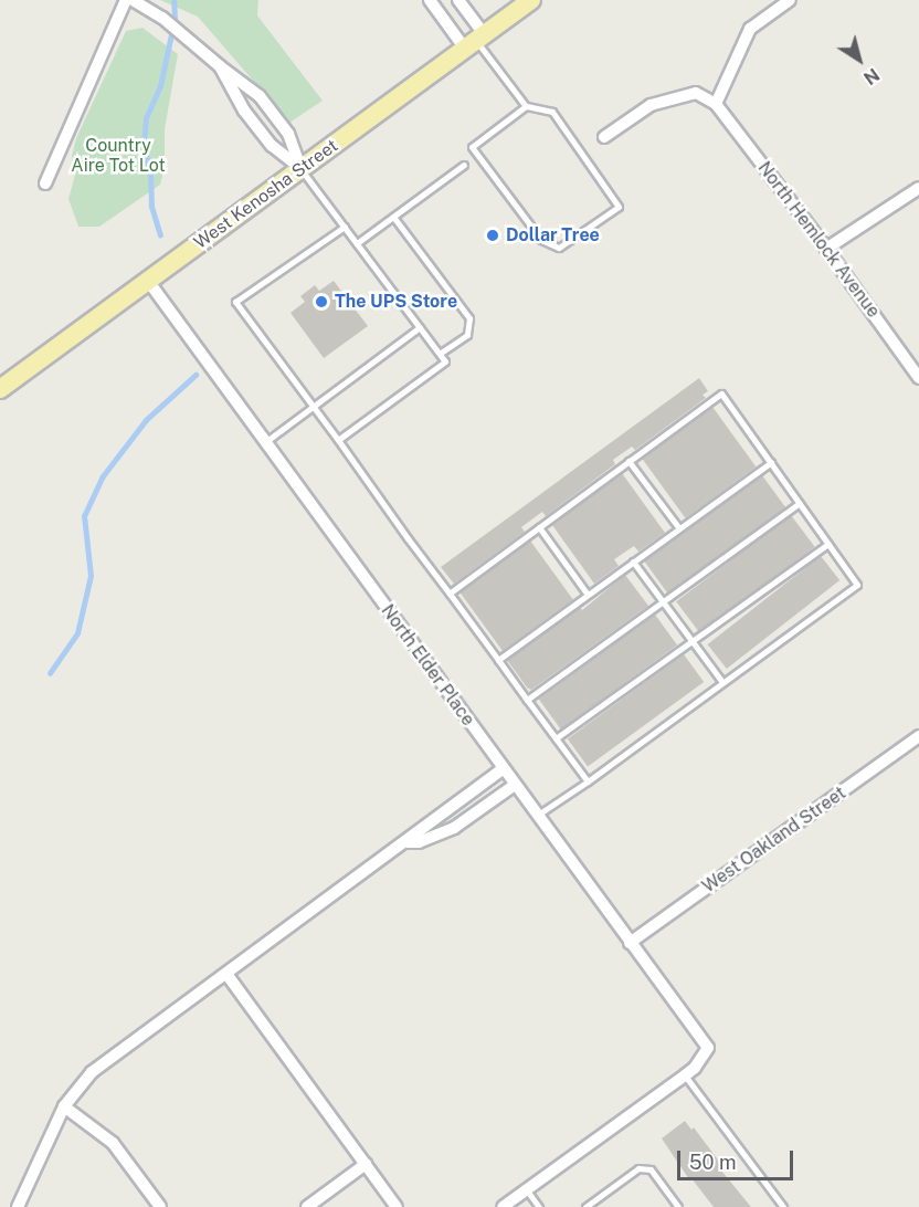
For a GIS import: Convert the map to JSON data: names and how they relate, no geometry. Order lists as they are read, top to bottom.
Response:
{
  "streets": {
    "main road": ["West Kenosha Street"],
    "street": ["North Hemlock Avenue", "North Elder Place", "West Oakland Street"]
  },
  "crossings": [
    ["West Kenosha Street", "North Elder Place"],
    ["North Elder Place", "West Oakland Street"]
  ],
  "parks": ["Country Aire Tot Lot"],
  "places": ["Dollar Tree", "The UPS Store"],
  "scale_bar": "50 m",
  "north": "bottom right"
}
